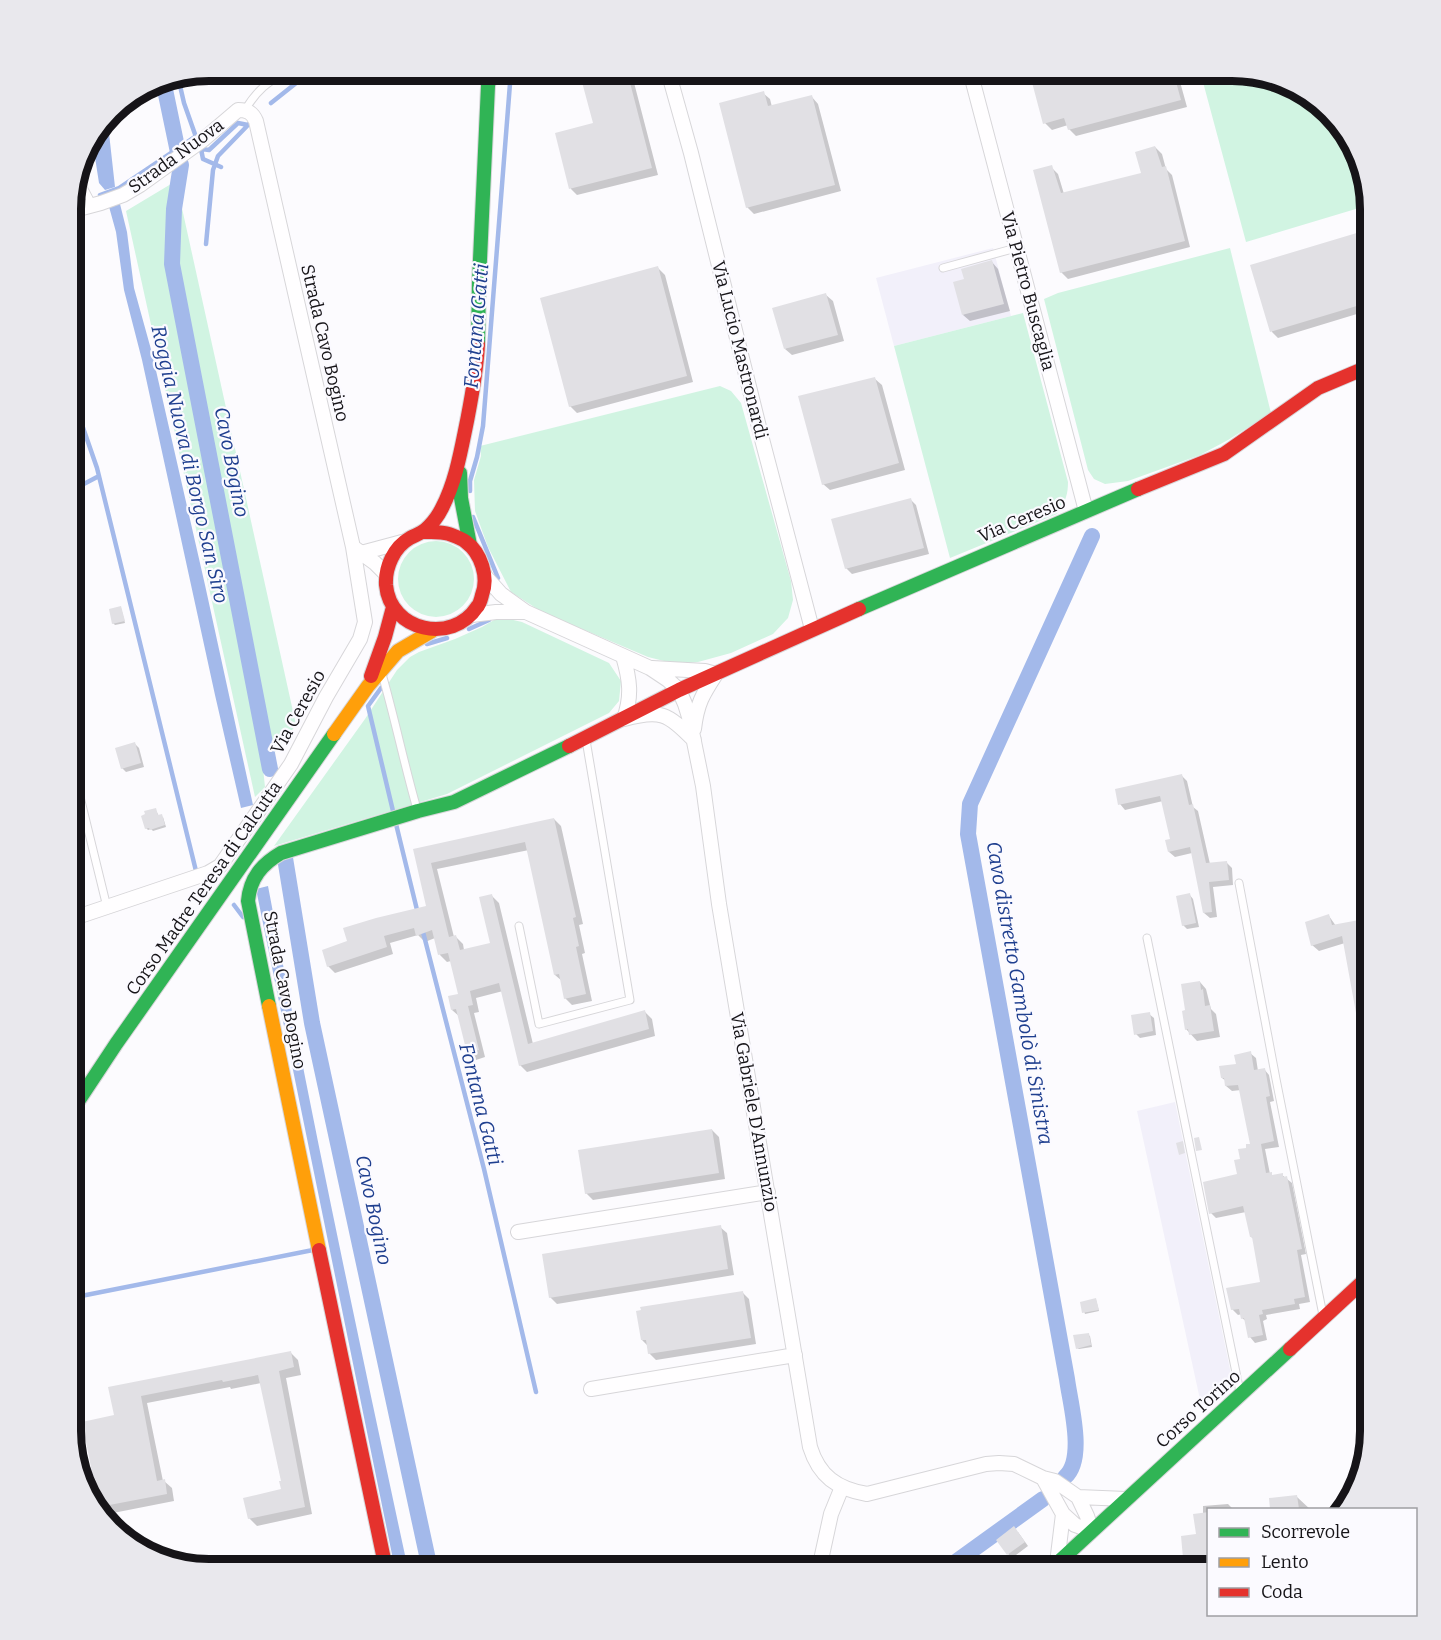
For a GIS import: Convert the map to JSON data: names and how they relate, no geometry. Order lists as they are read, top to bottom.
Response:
{
  "streets": {
    "main road": [
      "Strada Cavo Bogino",
      "Via Ceresio",
      "Corso Madre Teresa di Calcutta",
      "Corso Torino"
    ],
    "street": [
      "Strada Nuova",
      "Via Pietro Buscaglia",
      "Via Lucio Mastronardi",
      "Via Gabriele D'Annunzio"
    ]
  },
  "crossings": [
    ["Strada Nuova", "Strada Cavo Bogino"],
    ["Via Pietro Buscaglia", "Via Ceresio"],
    ["Strada Cavo Bogino", "Via Ceresio"],
    ["Strada Cavo Bogino", "Via Gabriele D'Annunzio"],
    ["Via Lucio Mastronardi", "Via Ceresio"],
    ["Via Ceresio", "Via Gabriele D'Annunzio"]
  ],
  "water": [
    "Fontana Gatti",
    "Cavo Bogino",
    "Roggia Nuova di Borgo San Siro",
    "Cavo distretto Gambolò di Sinistra"
  ],
  "legend": ["Scorrevole", "Lento", "Coda"]
}
